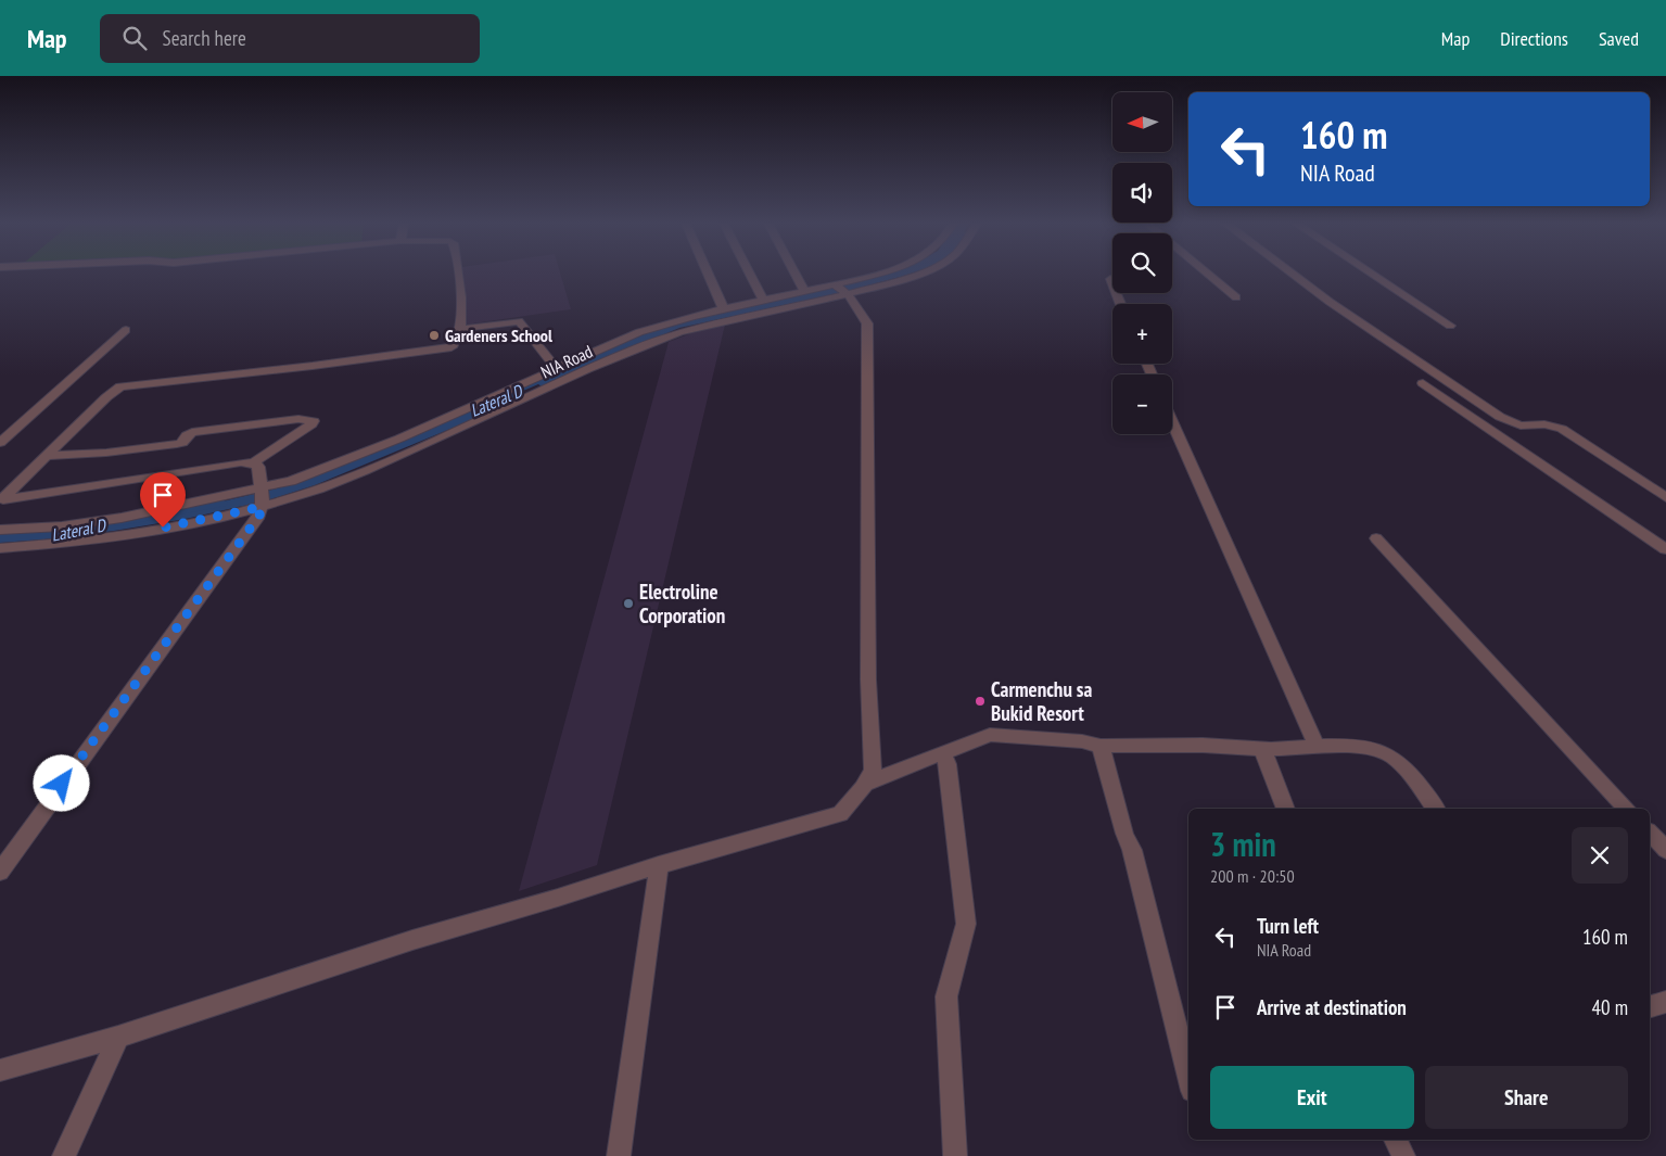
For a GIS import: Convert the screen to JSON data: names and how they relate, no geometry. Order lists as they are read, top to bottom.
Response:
{
  "streets": {
    "street": ["NIA Road"]
  },
  "water": ["Lateral D"],
  "places": ["Gardeners School", "Electroline Corporation", "Carmenchu sa Bukid Resort"],
  "north": "left",
  "page": {
    "header": "Map",
    "search": "Search here",
    "nav": ["Map", "Directions", "Saved"],
    "map_buttons": ["+", "−"],
    "turn": ["160 m", "NIA Road"],
    "heading": ["3 min", "200 m · 20:50"],
    "list": [
      {
        "name": "Turn left",
        "note": "NIA Road",
        "value": "160 m"
      },
      {
        "name": "Arrive at destination",
        "value": "40 m"
      }
    ],
    "buttons": ["Exit", "Share"]
  }
}
